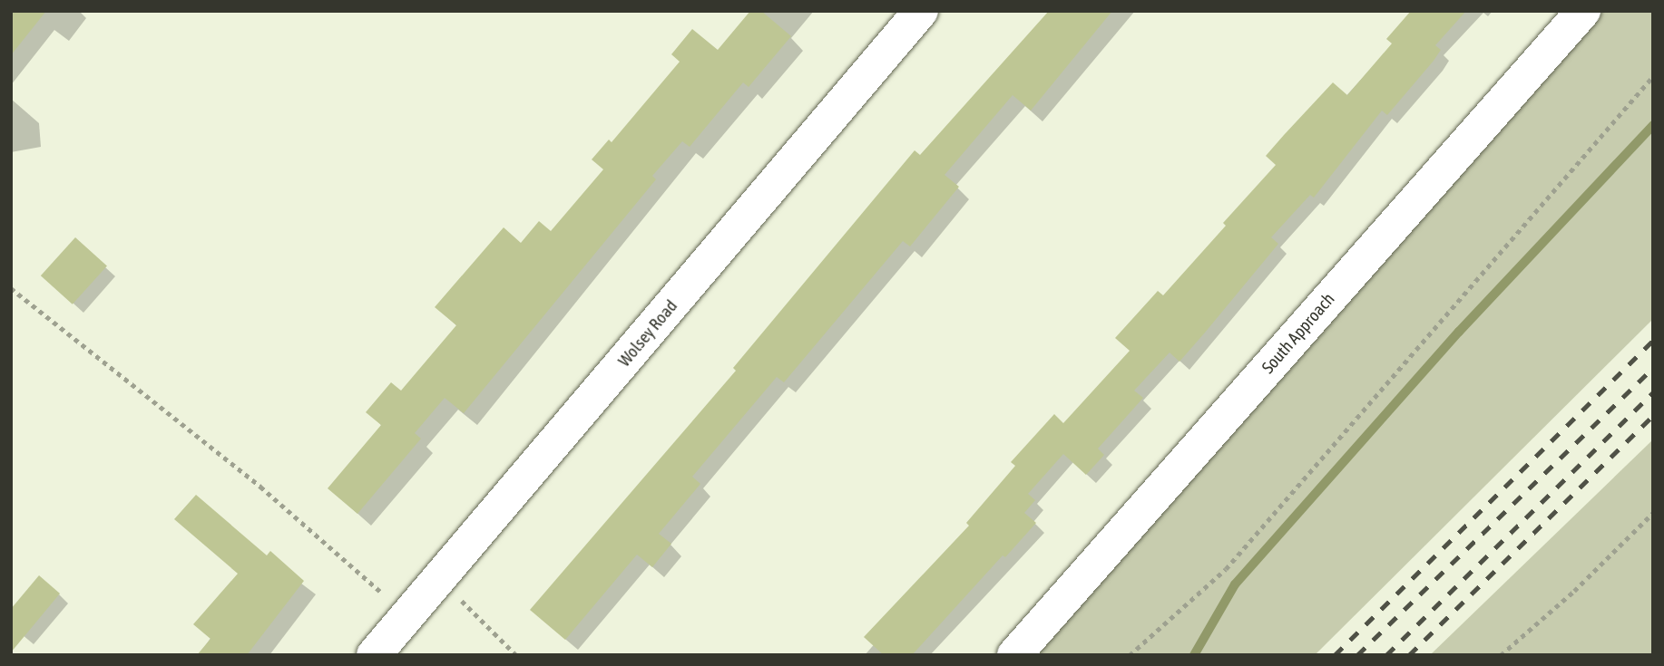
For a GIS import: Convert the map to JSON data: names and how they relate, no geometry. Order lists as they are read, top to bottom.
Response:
{
  "streets": {
    "street": ["Wolsey Road", "South Approach"]
  }
}
